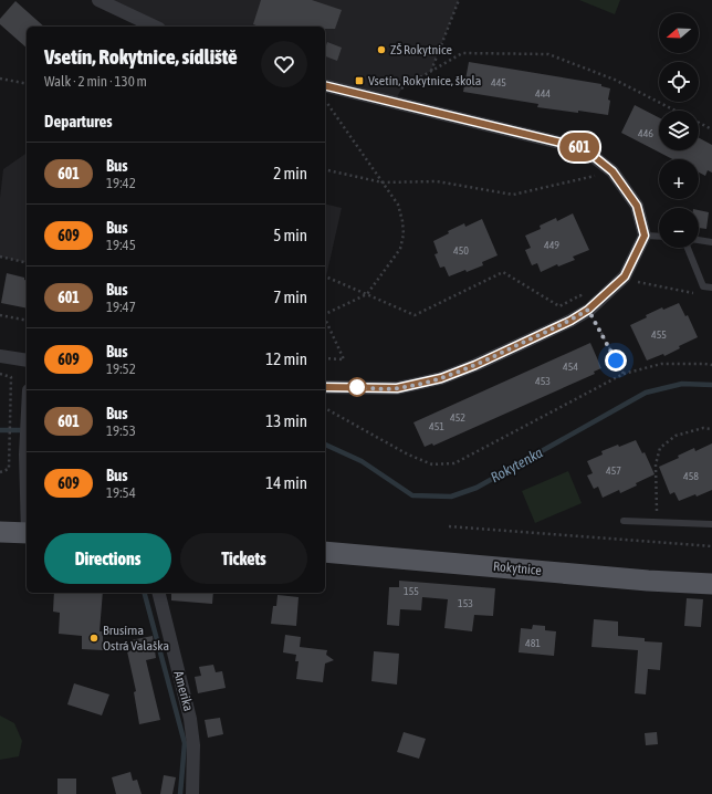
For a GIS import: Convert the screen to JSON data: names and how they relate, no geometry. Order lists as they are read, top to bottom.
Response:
{
  "streets": {
    "main road": ["Rokytnice"],
    "street": ["Amerika"]
  },
  "water": ["Rokytenka"],
  "places": {
    "other": ["ZŠ Rokytnice", "Brusírna Ostrá Valaška"],
    "transit": ["Vsetín, Rokytnice, škola"]
  },
  "lines": ["bus line 601"],
  "house_numbers": [
    "445",
    "444",
    "446",
    "449",
    "450",
    "455",
    "454",
    "453",
    "452",
    "451",
    "457",
    "458",
    "155",
    "153",
    "481"
  ],
  "north": "left",
  "page": {
    "on_map": "601",
    "map_buttons": ["+", "−"],
    "heading": [
      ["Vsetín, Rokytnice, sídliště", "Walk · 2 min · 130 m"],
      "Departures"
    ],
    "list": [
      {
        "mark": "601",
        "name": "Bus",
        "note": "19:42",
        "value": "2 min"
      },
      {
        "mark": "609",
        "name": "Bus",
        "note": "19:45",
        "value": "5 min"
      },
      {
        "mark": "601",
        "name": "Bus",
        "note": "19:47",
        "value": "7 min"
      },
      {
        "mark": "609",
        "name": "Bus",
        "note": "19:52",
        "value": "12 min"
      },
      {
        "mark": "601",
        "name": "Bus",
        "note": "19:53",
        "value": "13 min"
      },
      {
        "mark": "609",
        "name": "Bus",
        "note": "19:54",
        "value": "14 min"
      }
    ],
    "buttons": ["Directions", "Tickets"]
  }
}
